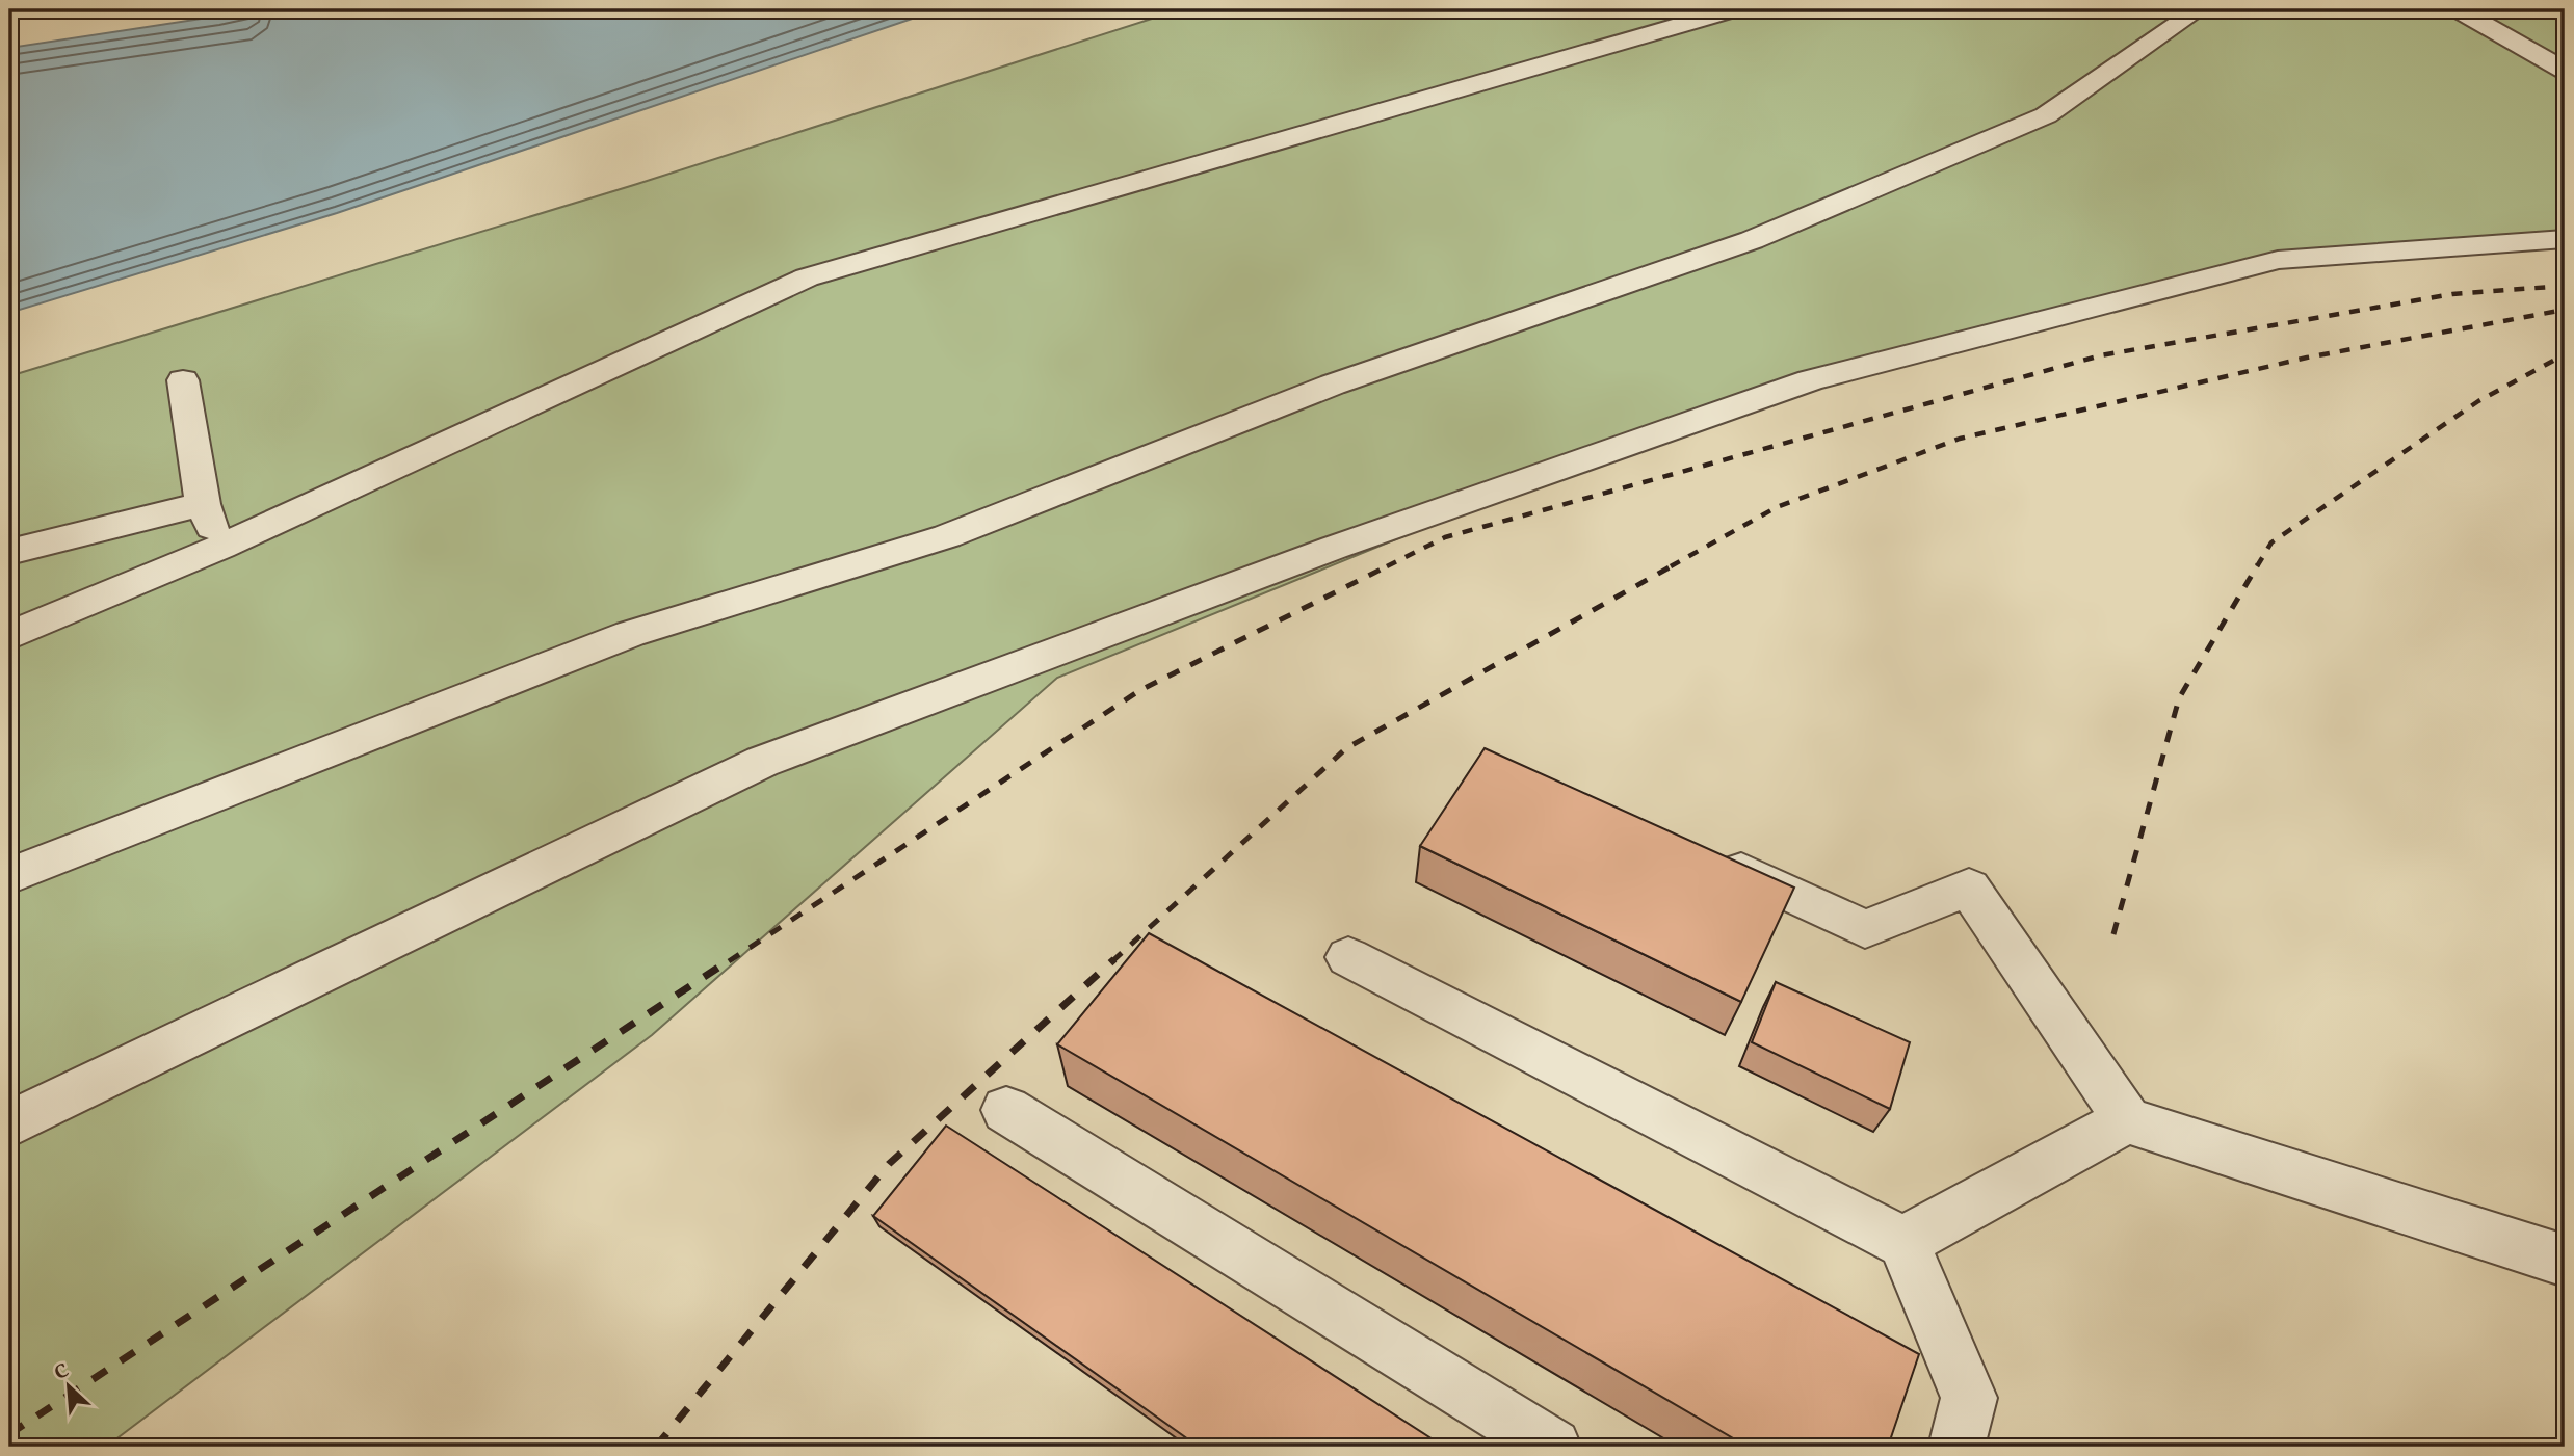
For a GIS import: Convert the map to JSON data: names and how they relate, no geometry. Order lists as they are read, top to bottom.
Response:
{
  "north": "top left"
}
